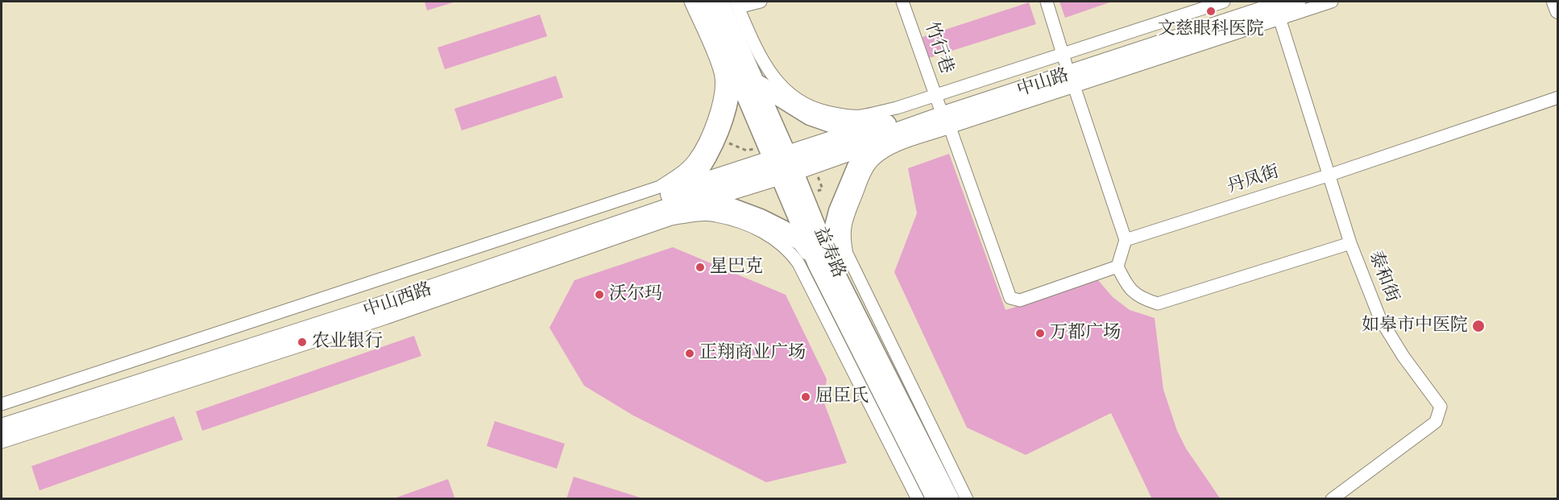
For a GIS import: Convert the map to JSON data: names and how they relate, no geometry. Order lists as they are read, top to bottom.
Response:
{
  "streets": {
    "main road": ["中山路", "益寿路", "中山西路"],
    "street": ["竹行巷", "丹凤街", "泰和街"]
  },
  "crossings": [
    ["竹行巷", "中山路"],
    ["中山路", "益寿路"],
    ["中山路", "泰和街"],
    ["中山路", "中山西路"],
    ["丹凤街", "泰和街"],
    ["益寿路", "中山西路"]
  ],
  "places": [
    "文慈眼科医院",
    "星巴克",
    "沃尔玛",
    "如皋市中医院",
    "万都广场",
    "农业银行",
    "正翔商业广场",
    "屈臣氏"
  ]
}
